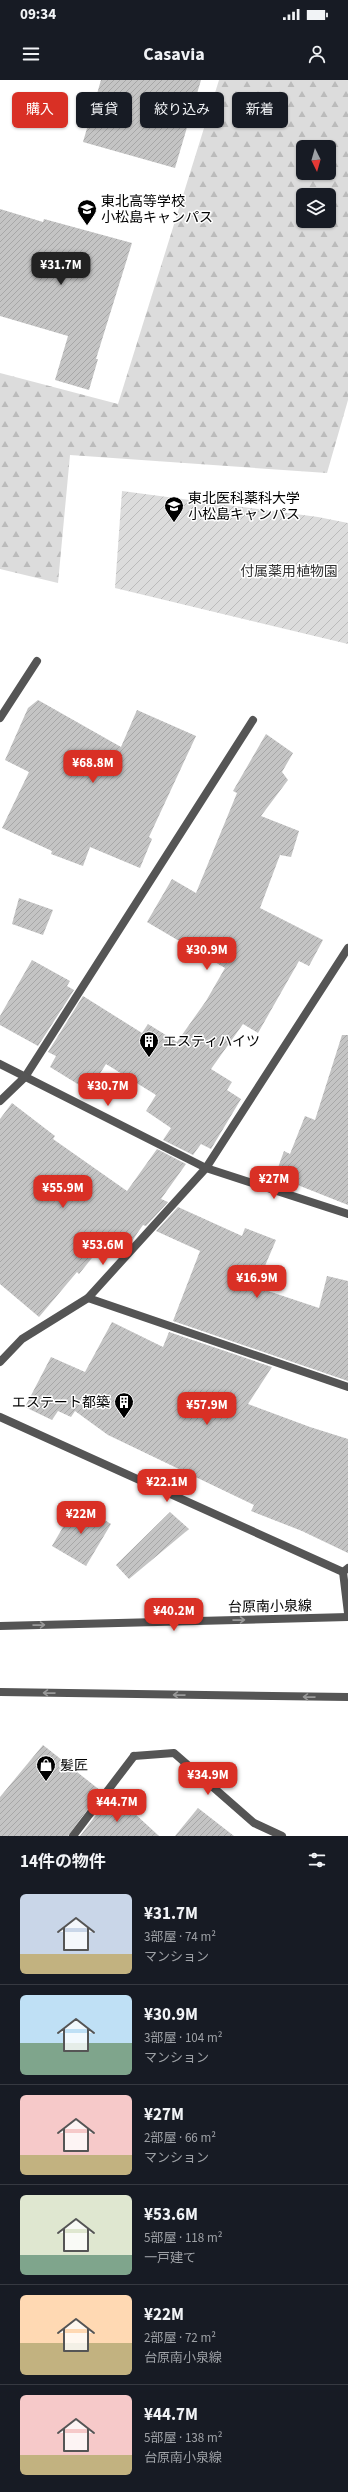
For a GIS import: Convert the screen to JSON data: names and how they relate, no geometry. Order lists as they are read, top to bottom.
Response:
{
  "streets": {
    "street": ["台原南小泉線"]
  },
  "parks": ["付属薬用植物園"],
  "places": {
    "school or university": ["東北高等学校 小松島キャンパス", "東北医科薬科大学 小松島キャンパス"],
    "building": ["エスティハイツ", "エステート都築"],
    "shop": ["髪匠"]
  },
  "north": "bottom",
  "page": {
    "status": "09:34",
    "header": "Casavia",
    "chip": [
      "購入",
      "賃貸",
      "絞り込み",
      "新着"
    ],
    "price": [
      "¥31.7M",
      "¥68.8M",
      "¥30.9M",
      "¥30.7M",
      "¥27M",
      "¥55.9M",
      "¥53.6M",
      "¥16.9M",
      "¥57.9M",
      "¥22.1M",
      "¥22M",
      "¥40.2M",
      "¥34.9M",
      "¥44.7M"
    ],
    "heading": "14件の物件",
    "list": [
      {
        "name": "¥31.7M",
        "note": "3部屋 · 74 m² · マンション"
      },
      {
        "name": "¥30.9M",
        "note": "3部屋 · 104 m² · マンション"
      },
      {
        "name": "¥27M",
        "note": "2部屋 · 66 m² · マンション"
      },
      {
        "name": "¥53.6M",
        "note": "5部屋 · 118 m² · 一戸建て"
      },
      {
        "name": "¥22M",
        "note": "2部屋 · 72 m² · 台原南小泉線"
      },
      {
        "name": "¥44.7M",
        "note": "5部屋 · 138 m² · 台原南小泉線"
      }
    ]
  }
}
